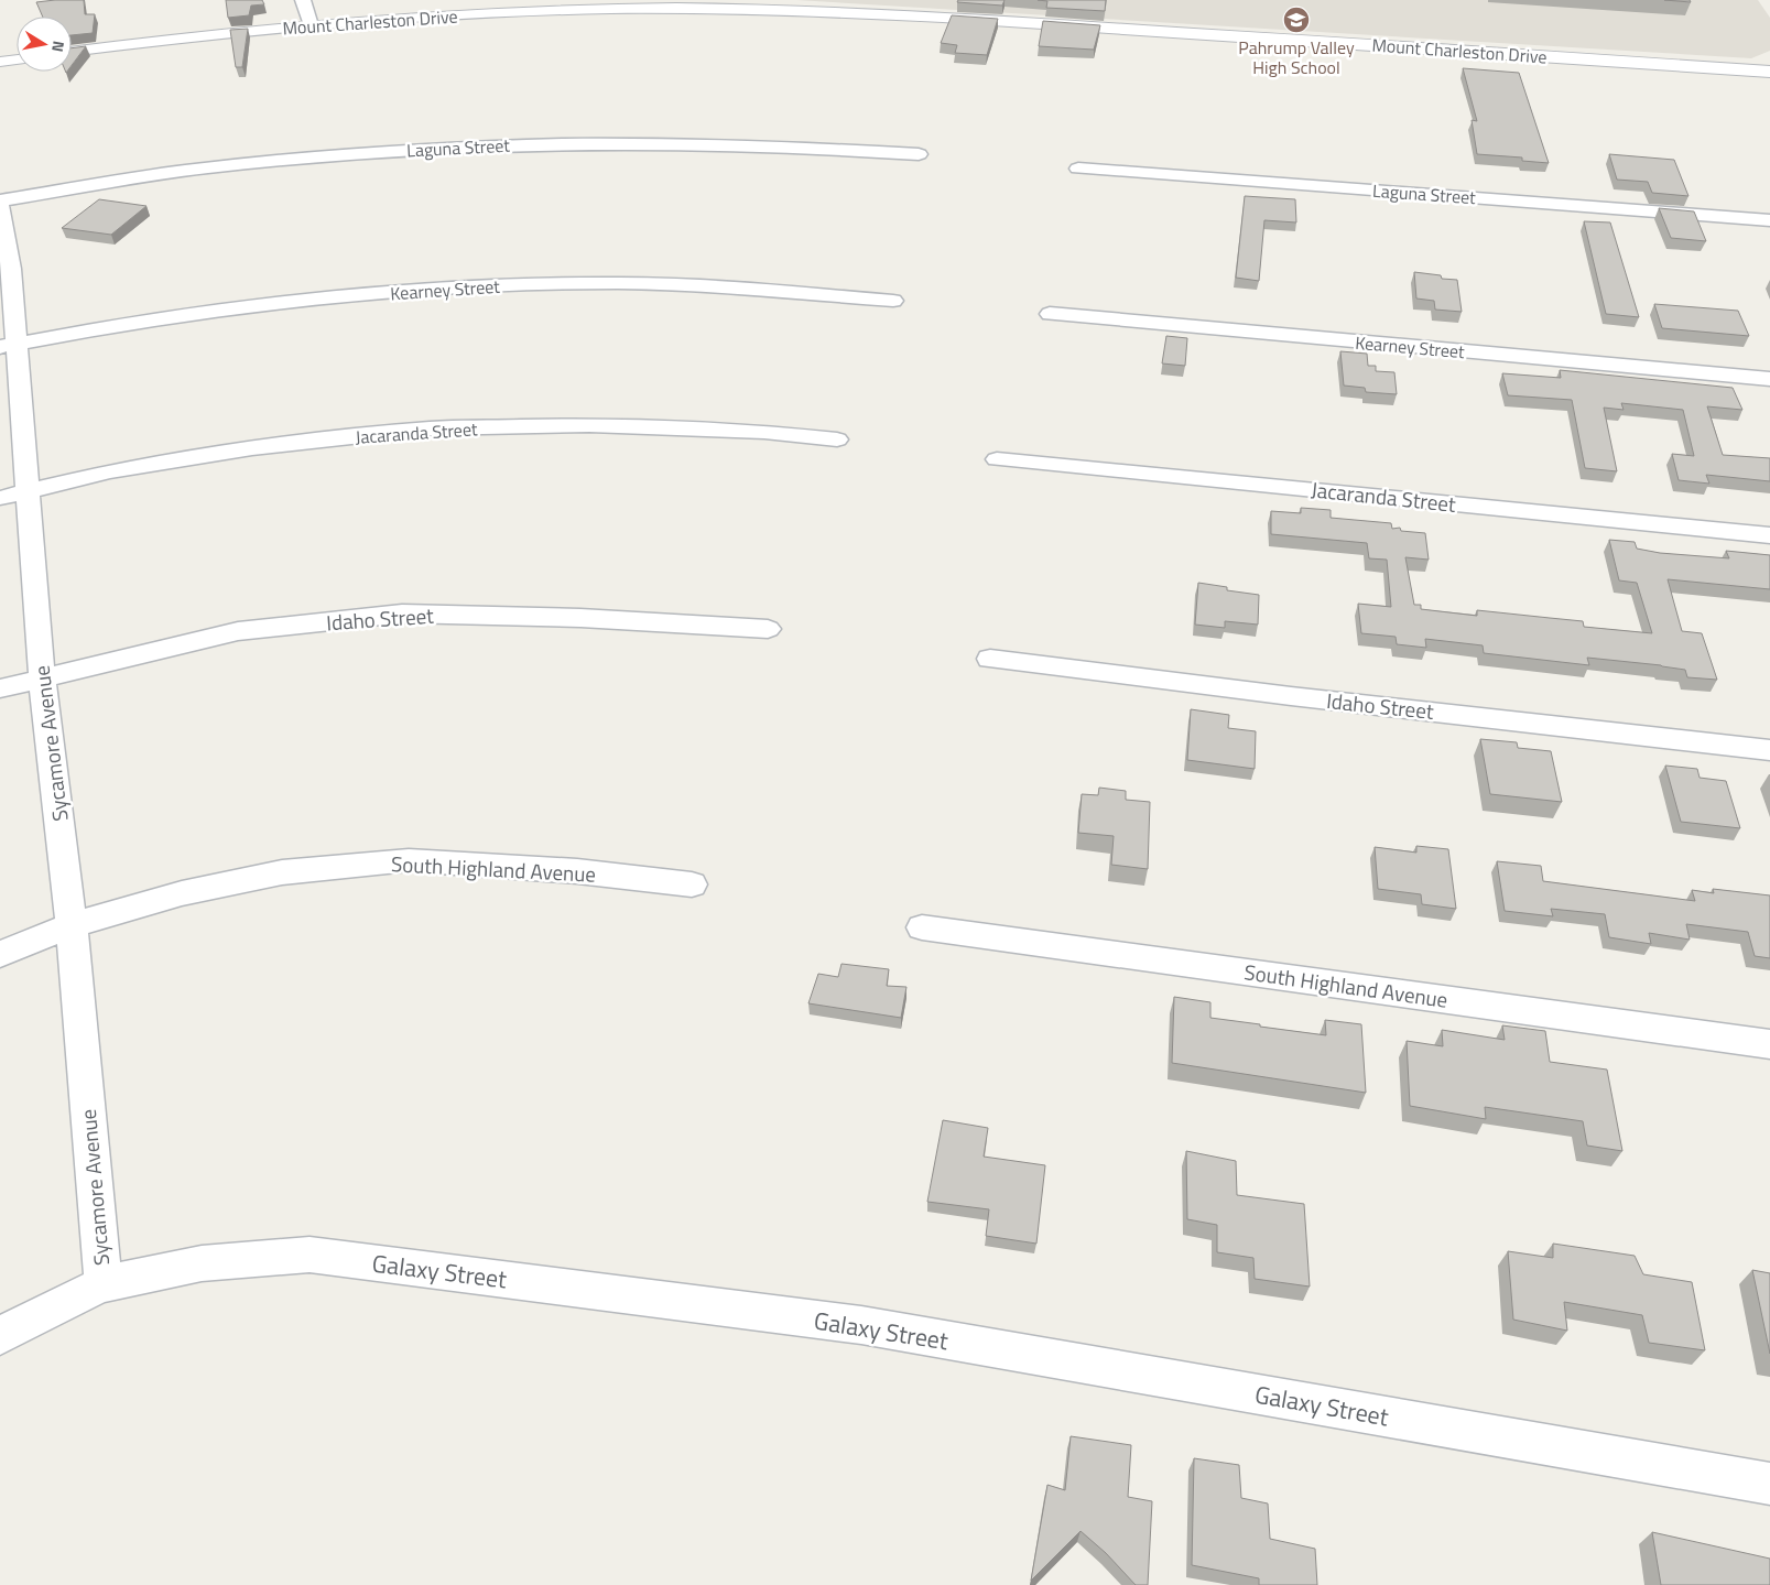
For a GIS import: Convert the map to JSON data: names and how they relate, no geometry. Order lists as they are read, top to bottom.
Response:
{
  "streets": {
    "street": [
      "Mount Charleston Drive",
      "Laguna Street",
      "Kearney Street",
      "Jacaranda Street",
      "Idaho Street",
      "Sycamore Avenue",
      "South Highland Avenue",
      "Galaxy Street"
    ]
  },
  "crossings": [
    ["Laguna Street", "Sycamore Avenue"],
    ["Kearney Street", "Sycamore Avenue"],
    ["Jacaranda Street", "Sycamore Avenue"],
    ["Idaho Street", "Sycamore Avenue"],
    ["Sycamore Avenue", "South Highland Avenue"],
    ["Sycamore Avenue", "Galaxy Street"]
  ],
  "places": {
    "school or university": ["Pahrump Valley High School"]
  },
  "north": "right"
}
